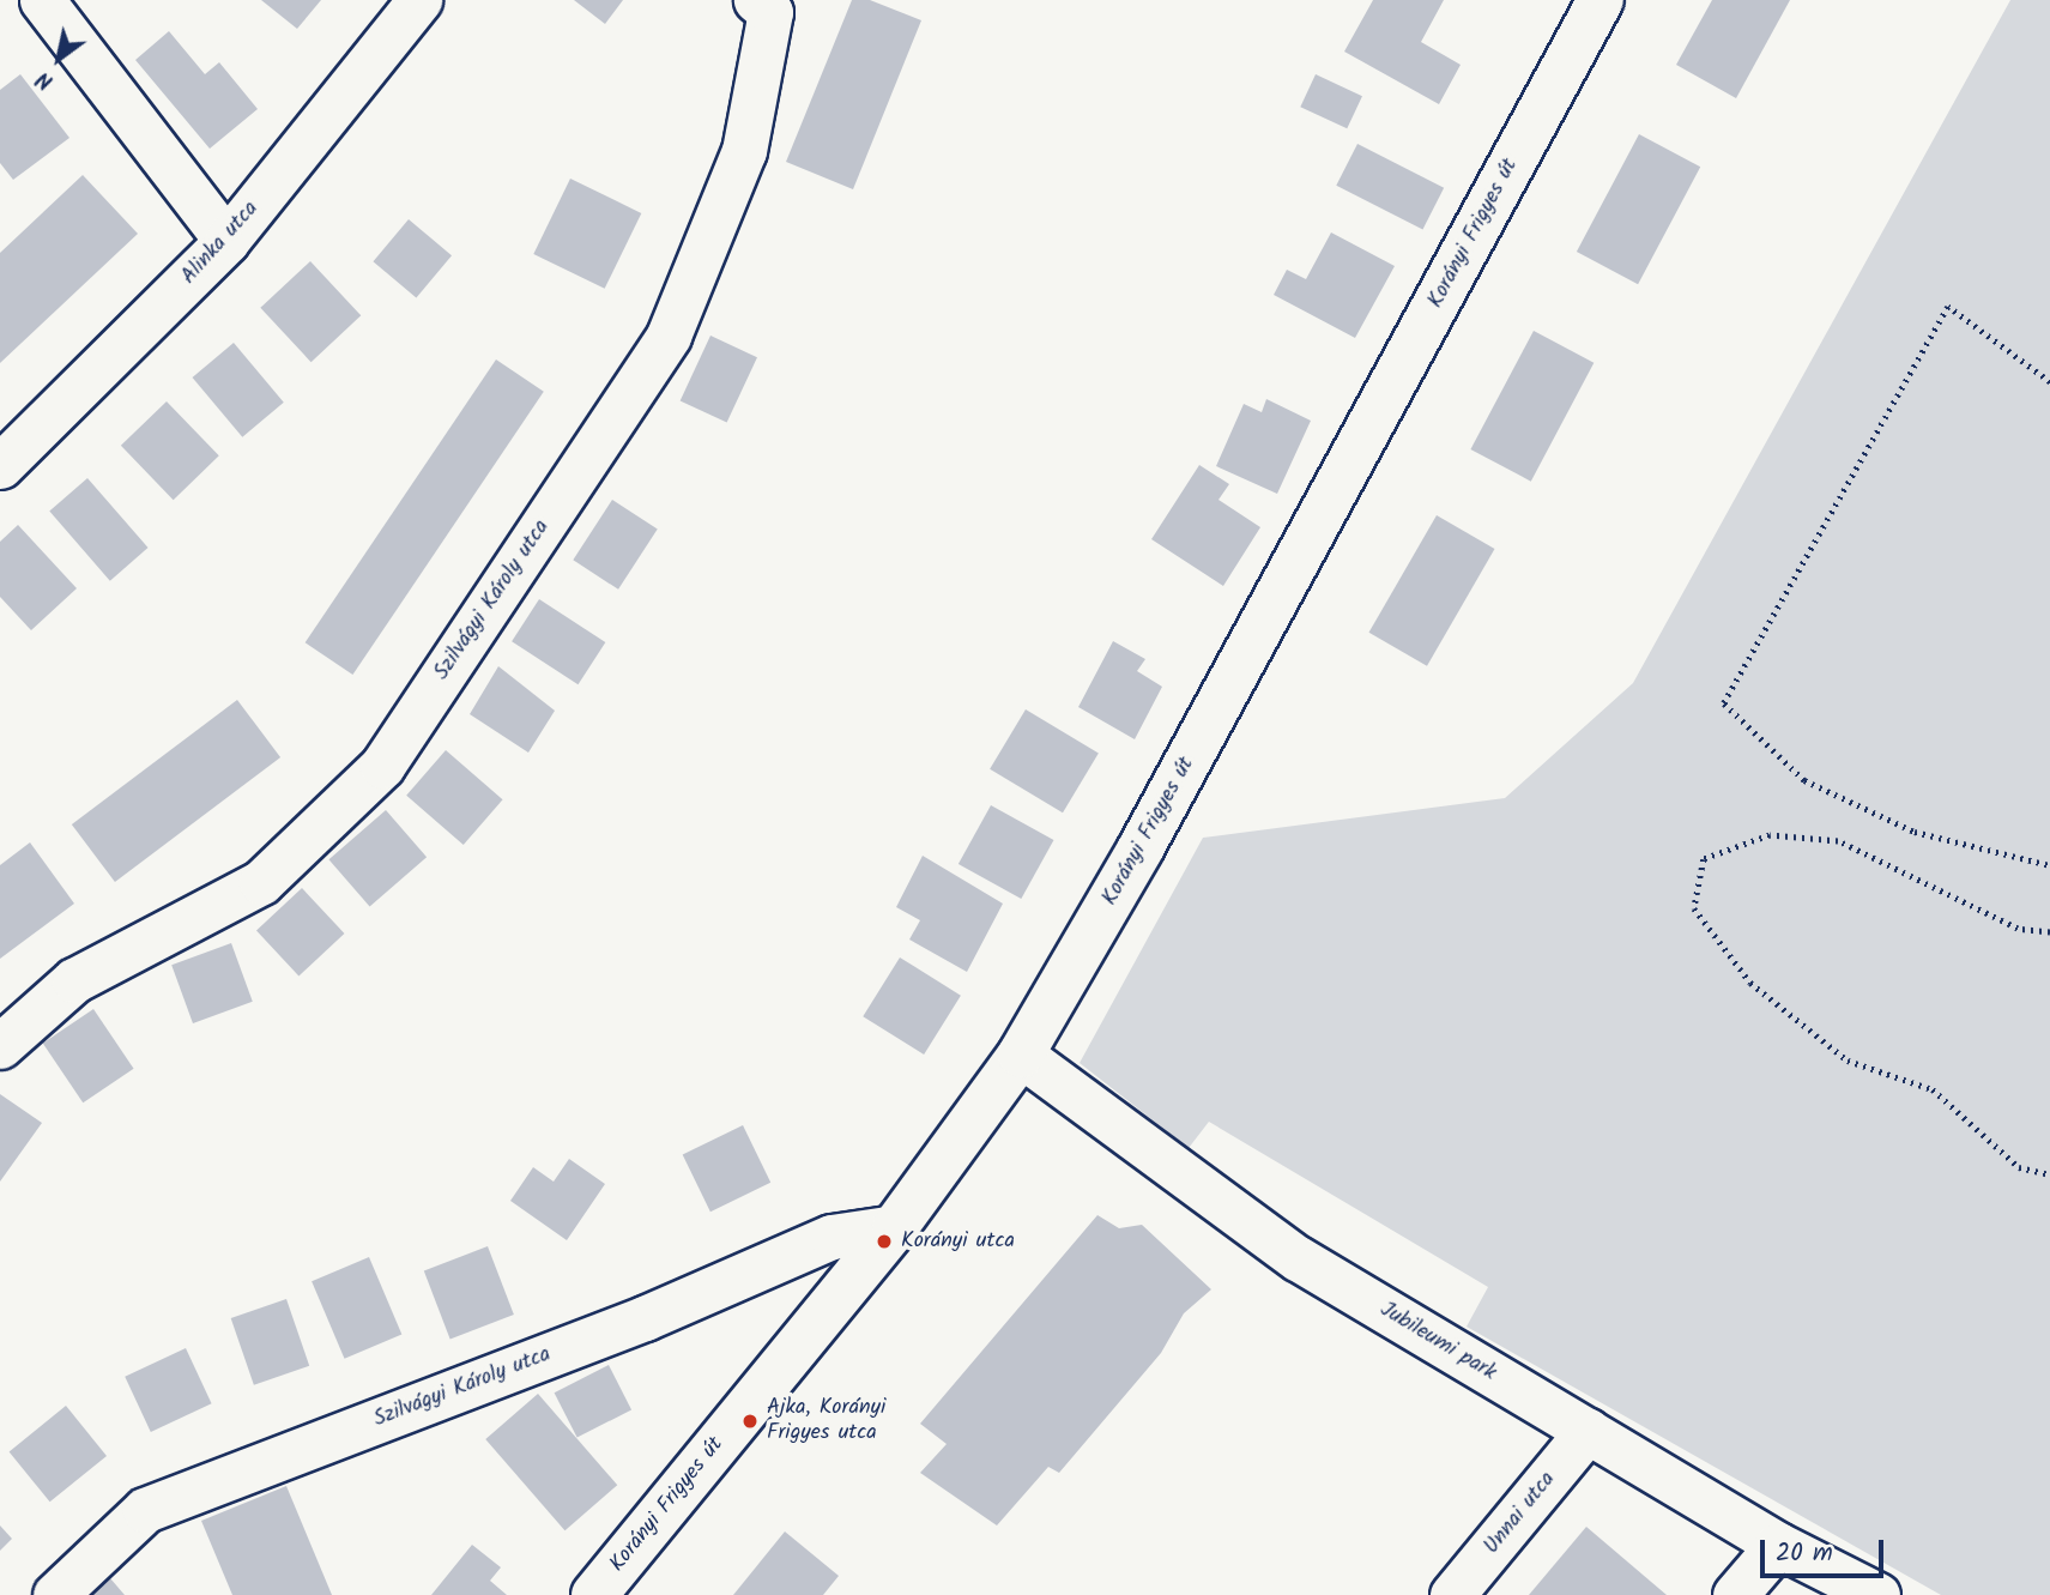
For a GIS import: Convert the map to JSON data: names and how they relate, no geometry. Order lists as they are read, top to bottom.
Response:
{
  "streets": {
    "main road": ["Korányi Frigyes út"],
    "street": [
      "Alinka utca",
      "Szilvágyi Károly utca",
      "Jubileumi park",
      "Unnai utca"
    ]
  },
  "crossings": [
    ["Korányi Frigyes út", "Szilvágyi Károly utca"],
    ["Korányi Frigyes út", "Jubileumi park"],
    ["Jubileumi park", "Unnai utca"]
  ],
  "places": ["Korányi utca", "Ajka, Korányi Frigyes utca"],
  "scale_bar": "20 m",
  "north": "bottom left"
}
